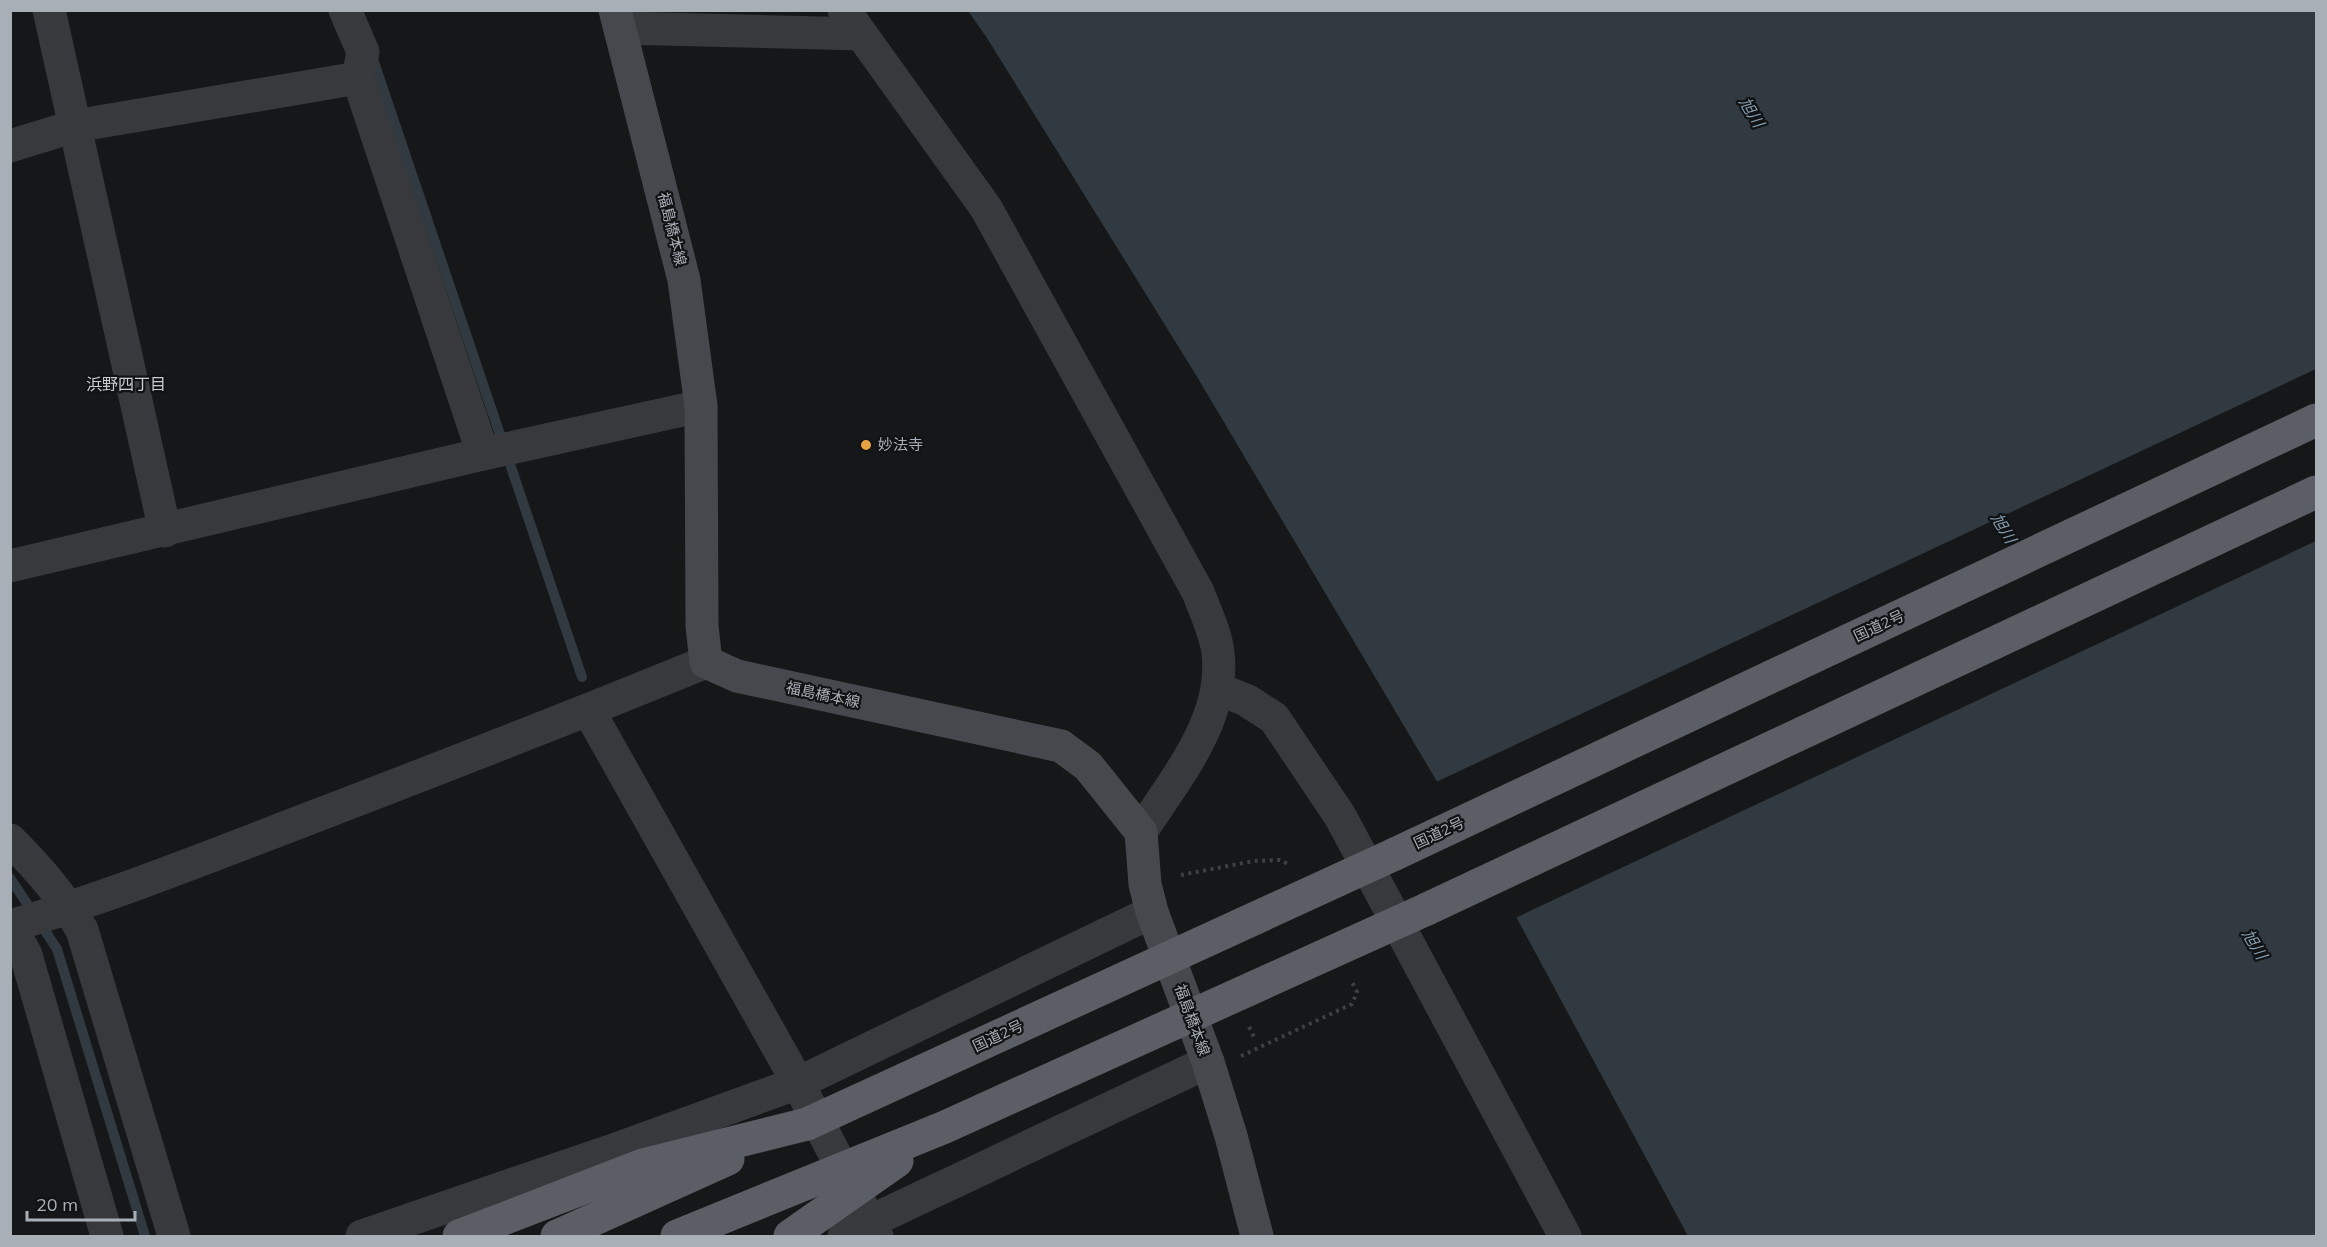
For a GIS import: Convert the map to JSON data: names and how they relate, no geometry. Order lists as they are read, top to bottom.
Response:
{
  "streets": {
    "highway": ["国道2号"],
    "main road": ["福島橋本線"]
  },
  "districts": ["浜野四丁目"],
  "water": ["旭川"],
  "places": ["妙法寺"],
  "scale_bar": "20 m"
}
